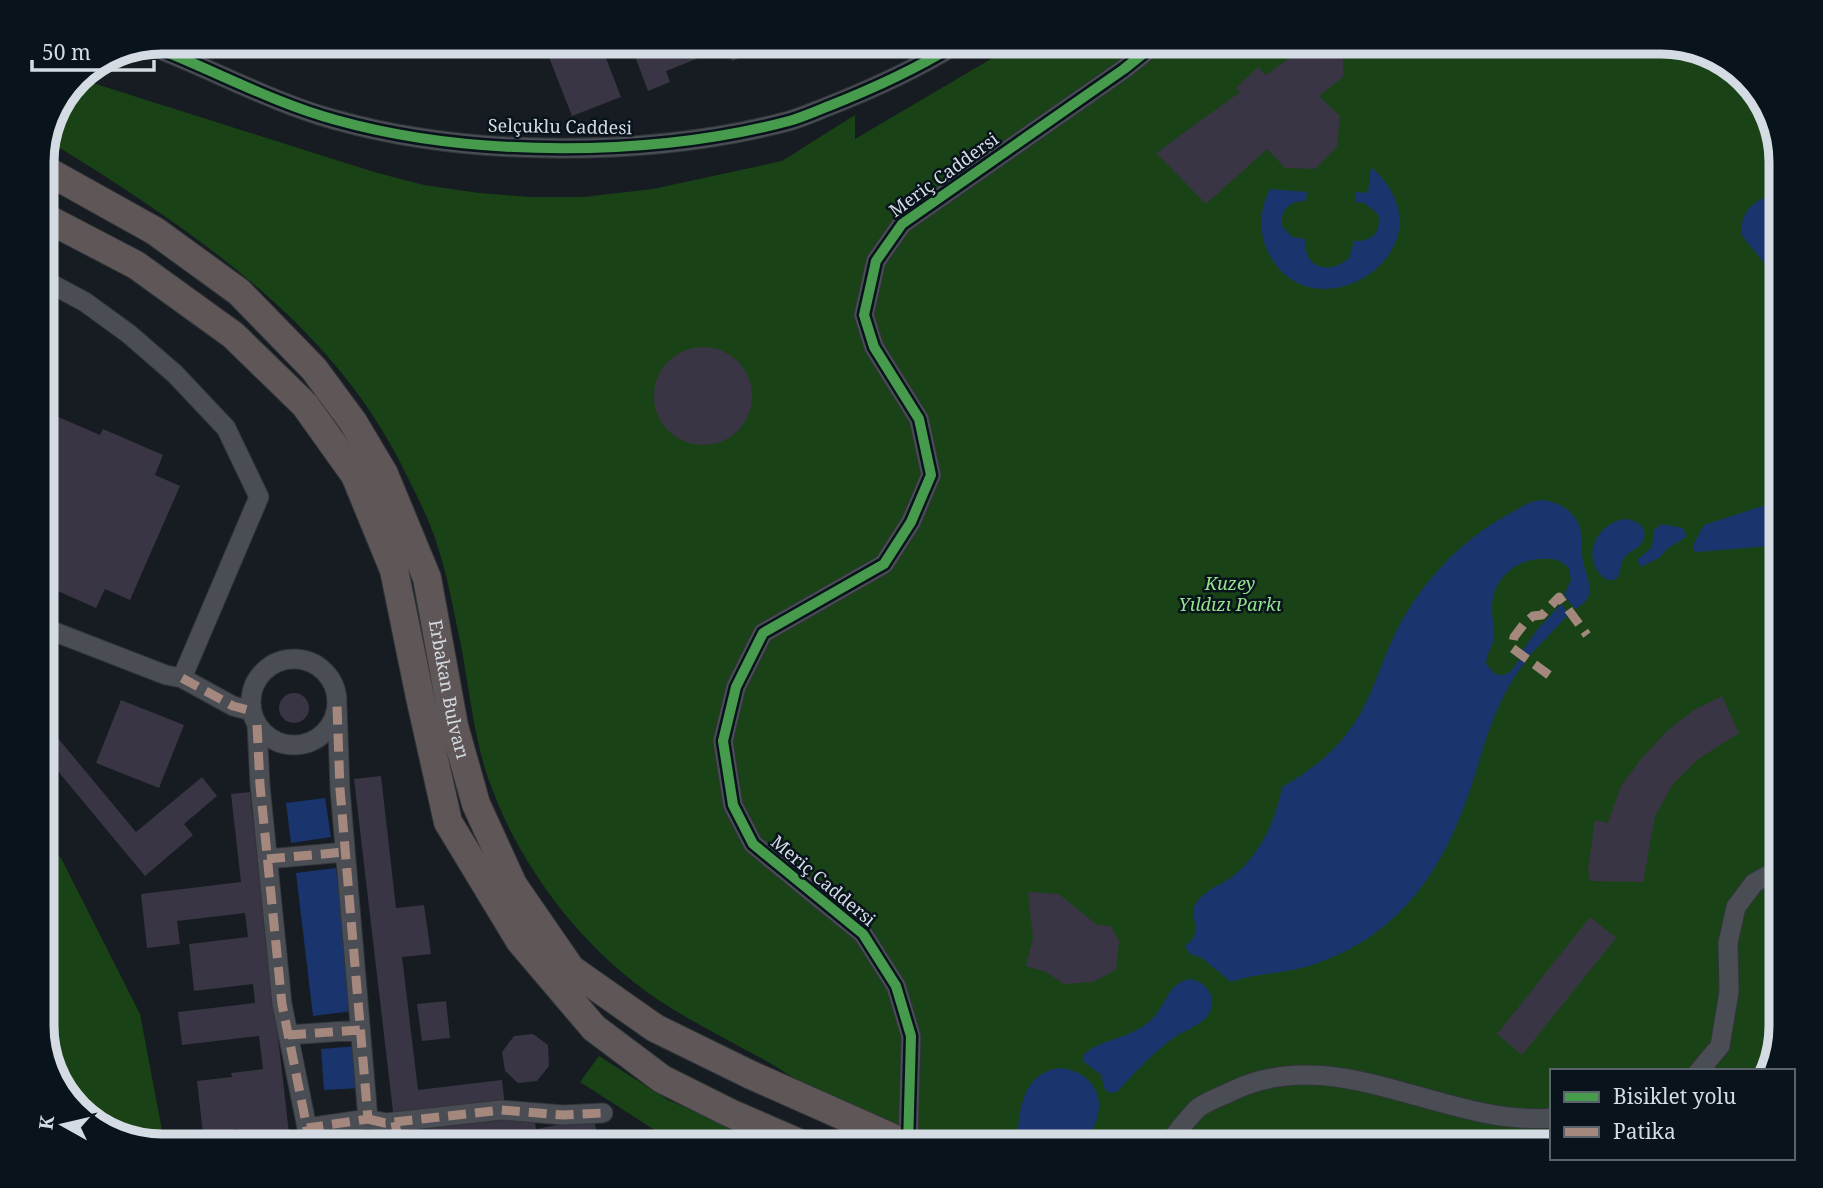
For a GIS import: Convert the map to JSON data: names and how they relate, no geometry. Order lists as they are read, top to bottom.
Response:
{
  "streets": {
    "highway": ["Erbakan Bulvarı"],
    "street": ["Selçuklu Caddesi", "Meriç Caddersi"]
  },
  "parks": ["Kuzey Yıldızı Parkı"],
  "legend": ["Bisiklet yolu", "Patika"],
  "scale_bar": "50 m",
  "north": "left"
}
